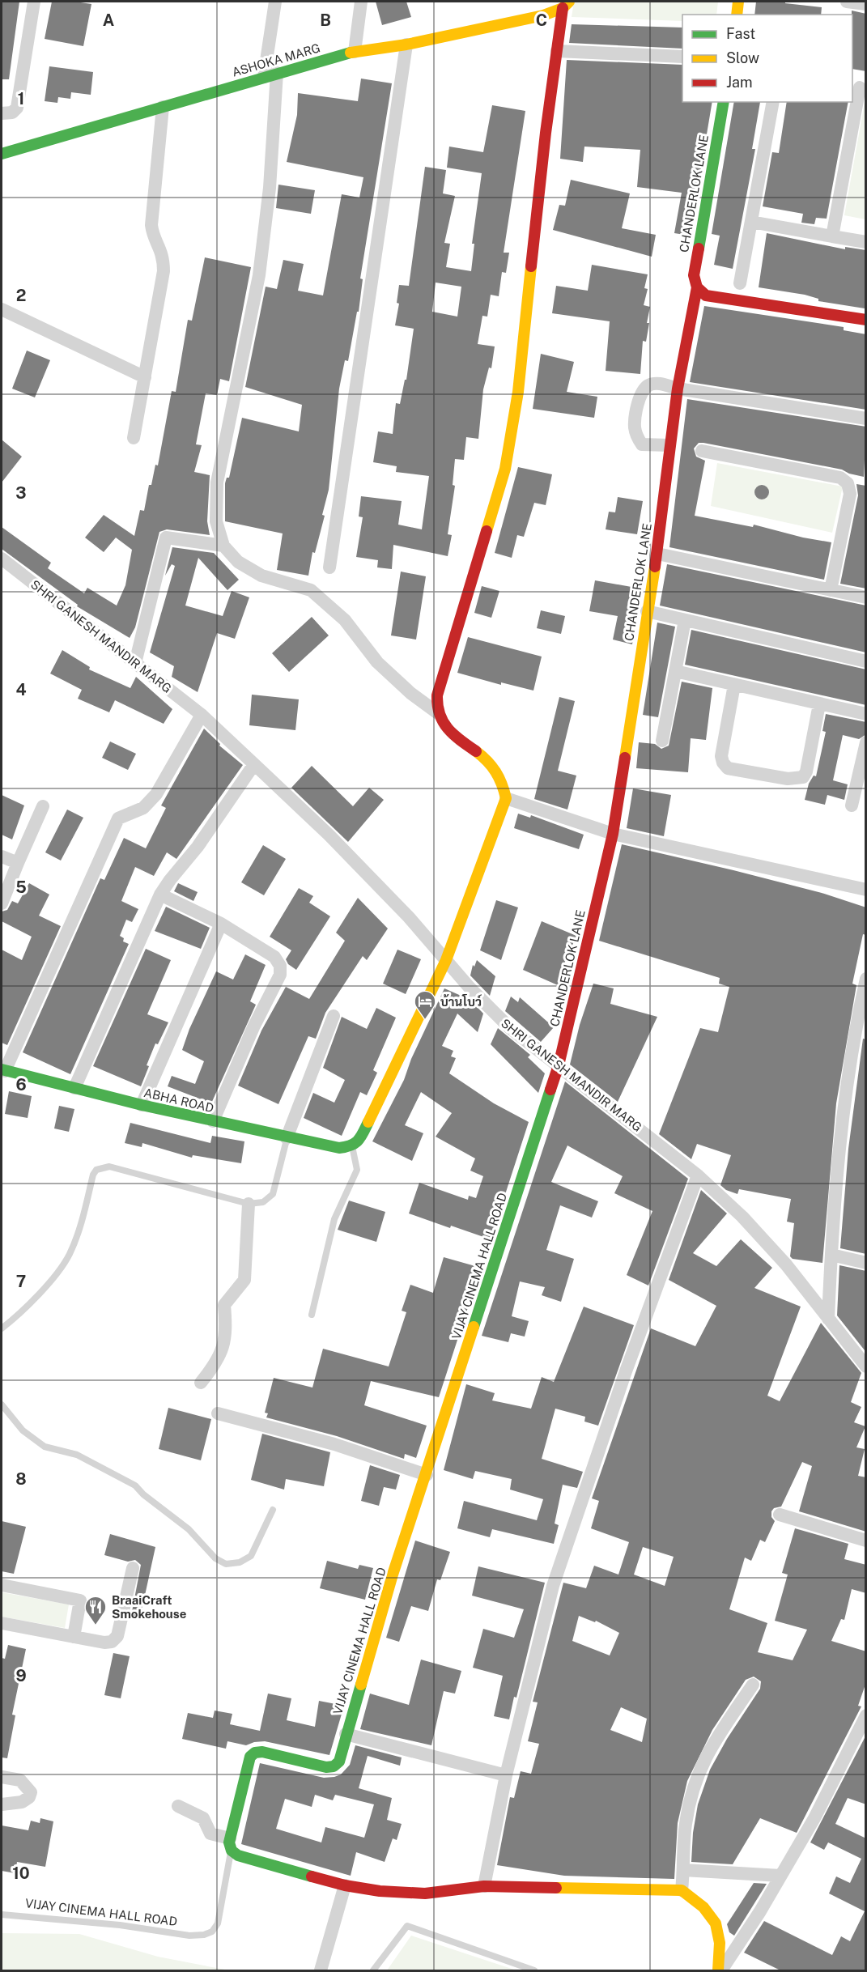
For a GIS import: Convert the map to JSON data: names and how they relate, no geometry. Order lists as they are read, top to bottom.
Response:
{
  "streets": {
    "street": [
      "ASHOKA MARG",
      "CHANDERLOK LANE",
      "SHRI GANESH MANDIR MARG",
      "ABHA ROAD",
      "VIJAY CINEMA HALL ROAD"
    ]
  },
  "crossings": [
    ["CHANDERLOK LANE", "SHRI GANESH MANDIR MARG"],
    ["CHANDERLOK LANE", "VIJAY CINEMA HALL ROAD"],
    ["SHRI GANESH MANDIR MARG", "VIJAY CINEMA HALL ROAD"]
  ],
  "places": {
    "hotel": ["บ้านโบว์"],
    "restaurant": ["BraaiCraft Smokehouse"]
  },
  "legend": ["Fast", "Slow", "Jam"],
  "grid": {
    "columns": ["A", "B", "C"],
    "rows": [
      "1",
      "2",
      "3",
      "4",
      "5",
      "6",
      "7",
      "8",
      "9",
      "10"
    ]
  }
}
